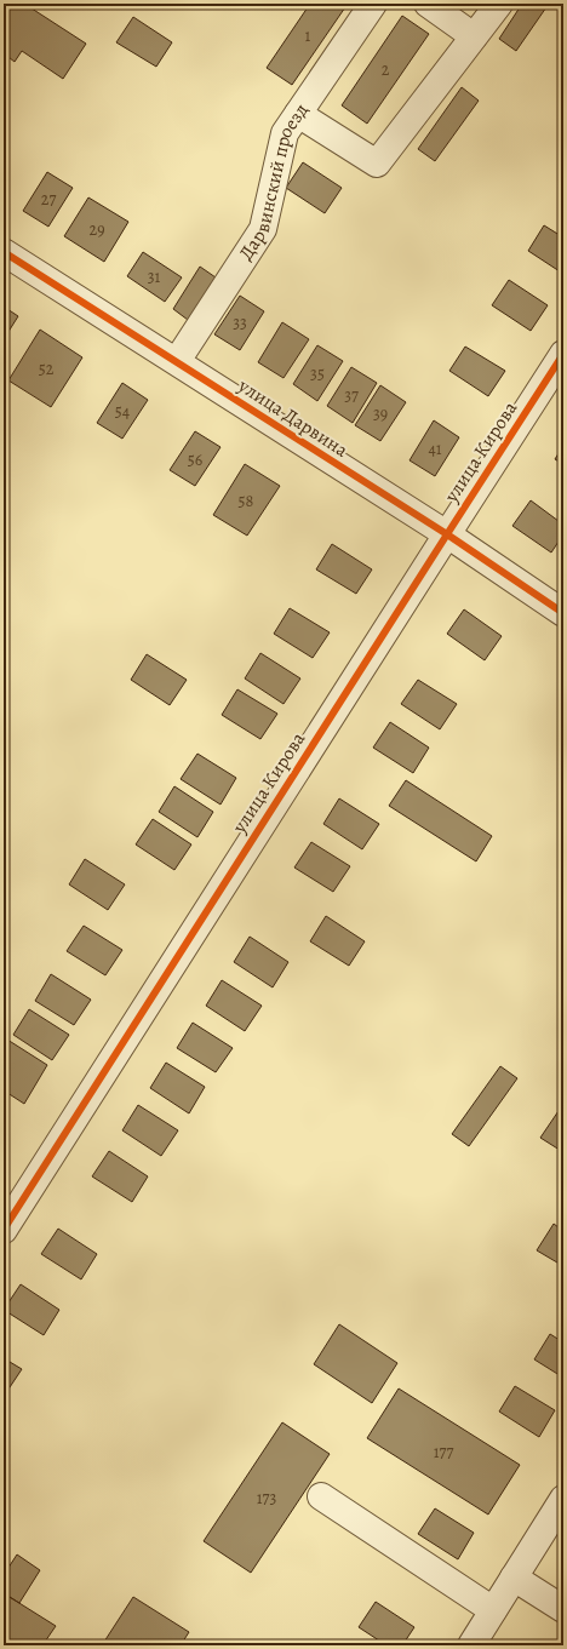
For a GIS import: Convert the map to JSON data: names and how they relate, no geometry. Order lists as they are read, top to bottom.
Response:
{
  "streets": {
    "street": ["Дарвинский проезд", "улица Дарвина", "улица Кирова"]
  },
  "crossings": [
    ["Дарвинский проезд", "улица Дарвина"],
    ["улица Дарвина", "улица Кирова"]
  ],
  "house_numbers": [
    "1",
    "2",
    "27",
    "29",
    "31",
    "33",
    "52",
    "35",
    "37",
    "54",
    "39",
    "41",
    "56",
    "58",
    "177",
    "173"
  ]
}
